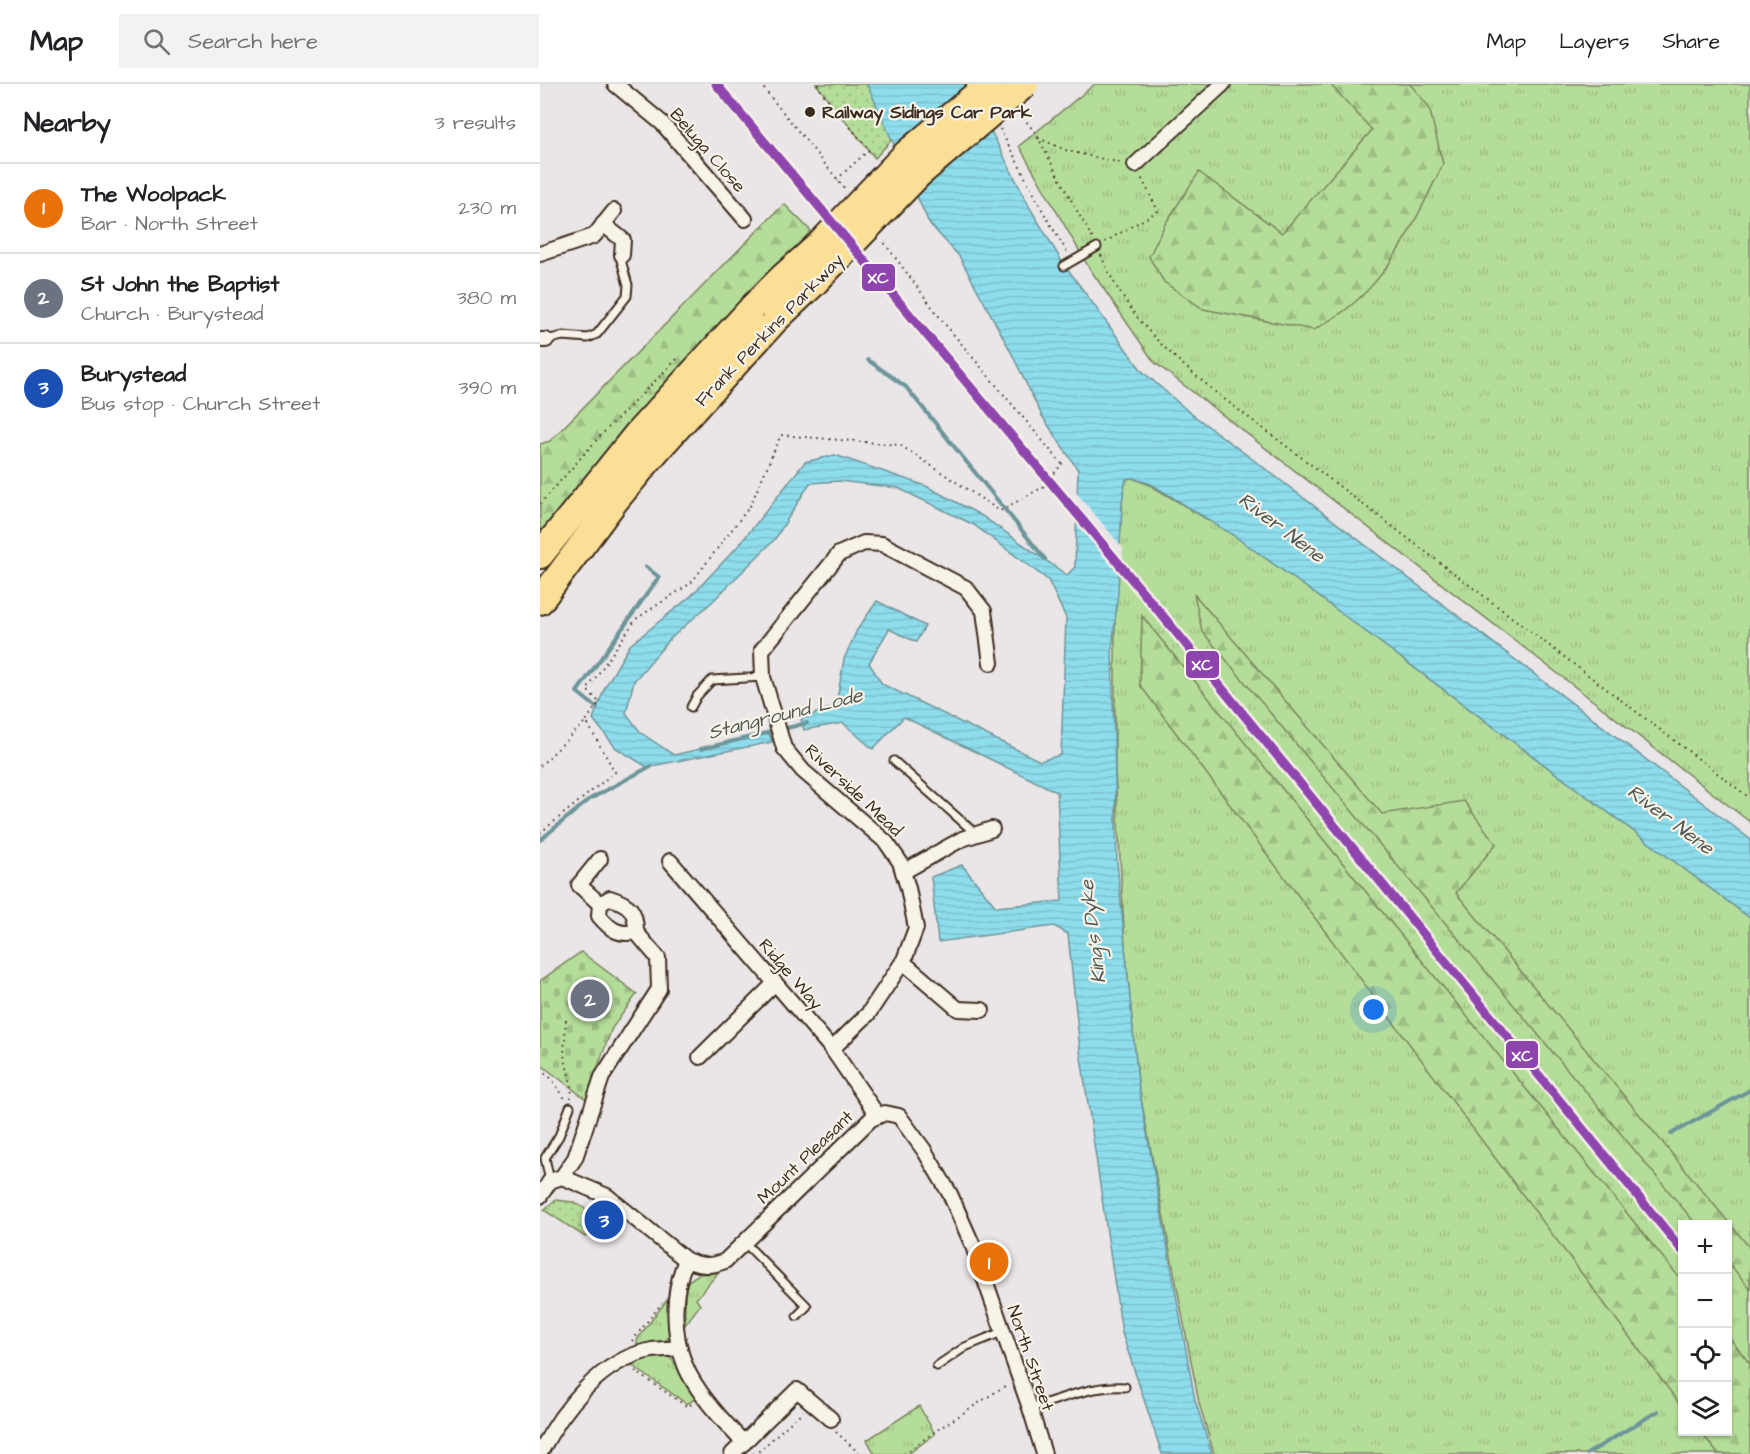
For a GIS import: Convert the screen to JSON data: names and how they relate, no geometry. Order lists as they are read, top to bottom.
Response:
{
  "streets": {
    "highway": ["Frank Perkins Parkway"],
    "street": [
      "Beluga Close",
      "Riverside Mead",
      "Ridge Way",
      "Mount Pleasant",
      "North Street"
    ]
  },
  "crossings": [
    ["Riverside Mead", "Ridge Way"],
    ["Ridge Way", "Mount Pleasant"],
    ["Mount Pleasant", "North Street"]
  ],
  "water": ["River Nene", "Stanground Lode", "King's Dyke"],
  "places": ["Railway Sidings Car Park"],
  "lines": ["transit line XC"],
  "page": {
    "header": "Map",
    "search": "Search here",
    "nav": ["Map", "Layers", "Share"],
    "heading": ["Nearby", "3 results"],
    "list": [
      {
        "mark": "1",
        "name": "The Woolpack",
        "note": "Bar · North Street",
        "value": "230 m"
      },
      {
        "mark": "2",
        "name": "St John the Baptist",
        "note": "Church · Burystead",
        "value": "380 m"
      },
      {
        "mark": "3",
        "name": "Burystead",
        "note": "Bus stop · Church Street",
        "value": "390 m"
      }
    ],
    "pins": ["2", "3", "1"],
    "map_buttons": ["+", "−"]
  }
}
